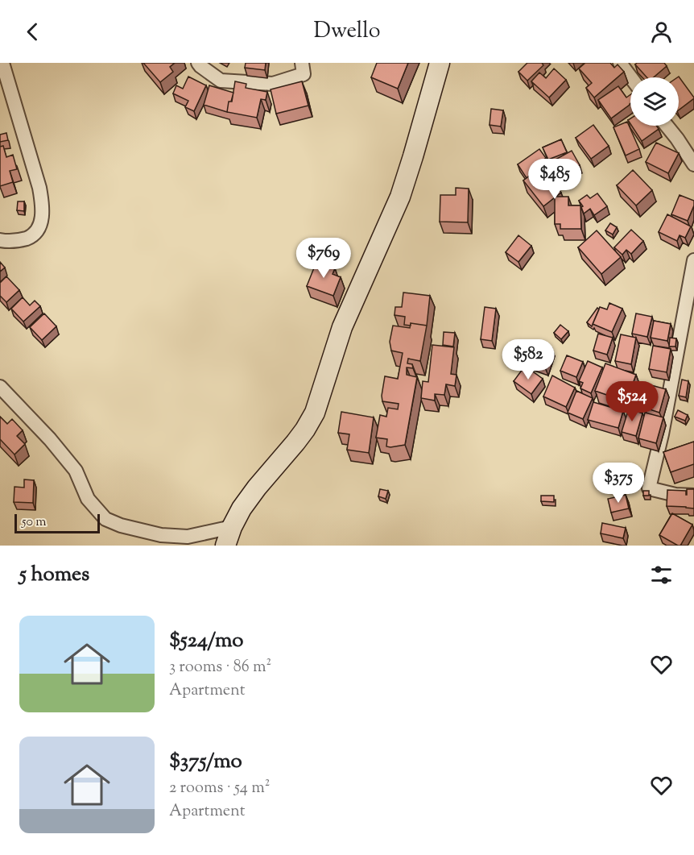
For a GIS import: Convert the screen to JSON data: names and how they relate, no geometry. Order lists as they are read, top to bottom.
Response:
{
  "scale_bar": "50 m",
  "page": {
    "header": "Dwello",
    "price": [
      "$485",
      "$769",
      "$582",
      "$524",
      "$375"
    ],
    "scale": "50 m",
    "heading": "5 homes",
    "list": [
      {
        "name": "$524/mo",
        "note": "3 rooms · 86 m² · Apartment"
      },
      {
        "name": "$375/mo",
        "note": "2 rooms · 54 m² · Apartment"
      }
    ]
  }
}
